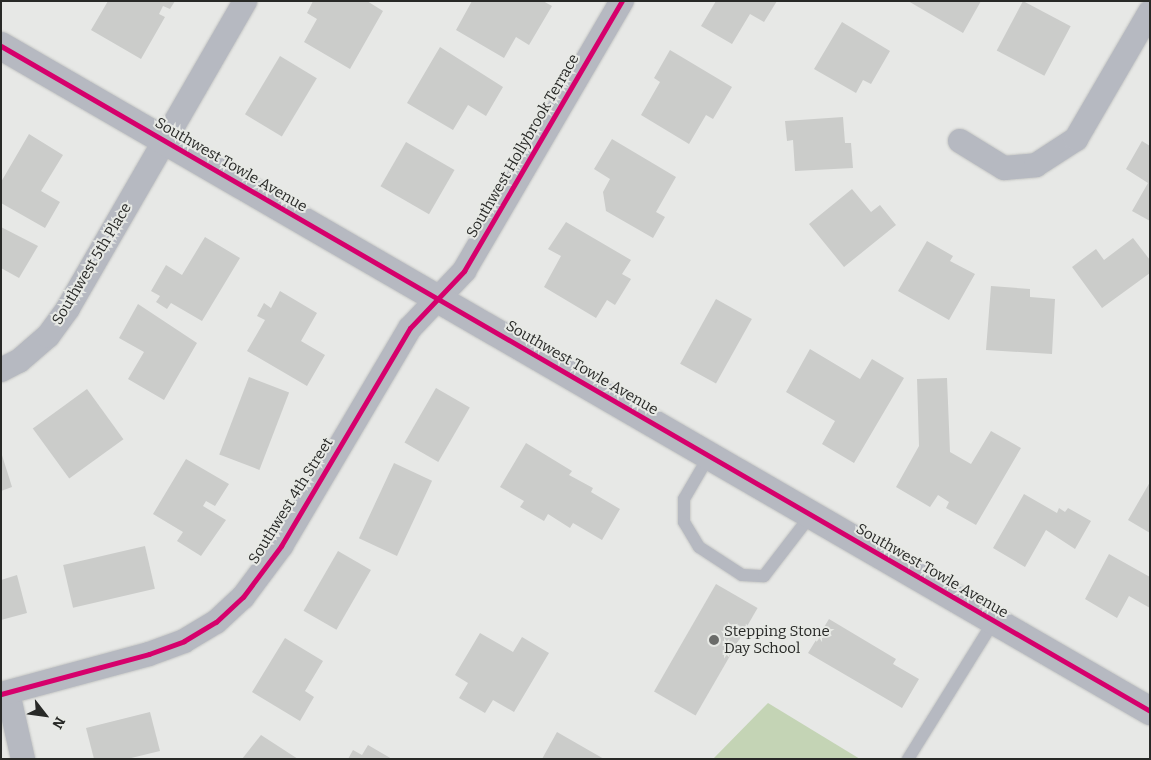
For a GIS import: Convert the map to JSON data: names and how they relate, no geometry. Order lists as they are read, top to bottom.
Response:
{
  "streets": {
    "street": [
      "Southwest Hollybrook Terrace",
      "Southwest Towle Avenue",
      "Southwest 5th Place",
      "Southwest 4th Street"
    ]
  },
  "crossings": [
    ["Southwest Hollybrook Terrace", "Southwest Towle Avenue"],
    ["Southwest Hollybrook Terrace", "Southwest 4th Street"],
    ["Southwest Towle Avenue", "Southwest 5th Place"],
    ["Southwest Towle Avenue", "Southwest 4th Street"]
  ],
  "places": ["Stepping Stone Day School"],
  "north": "bottom right"
}
